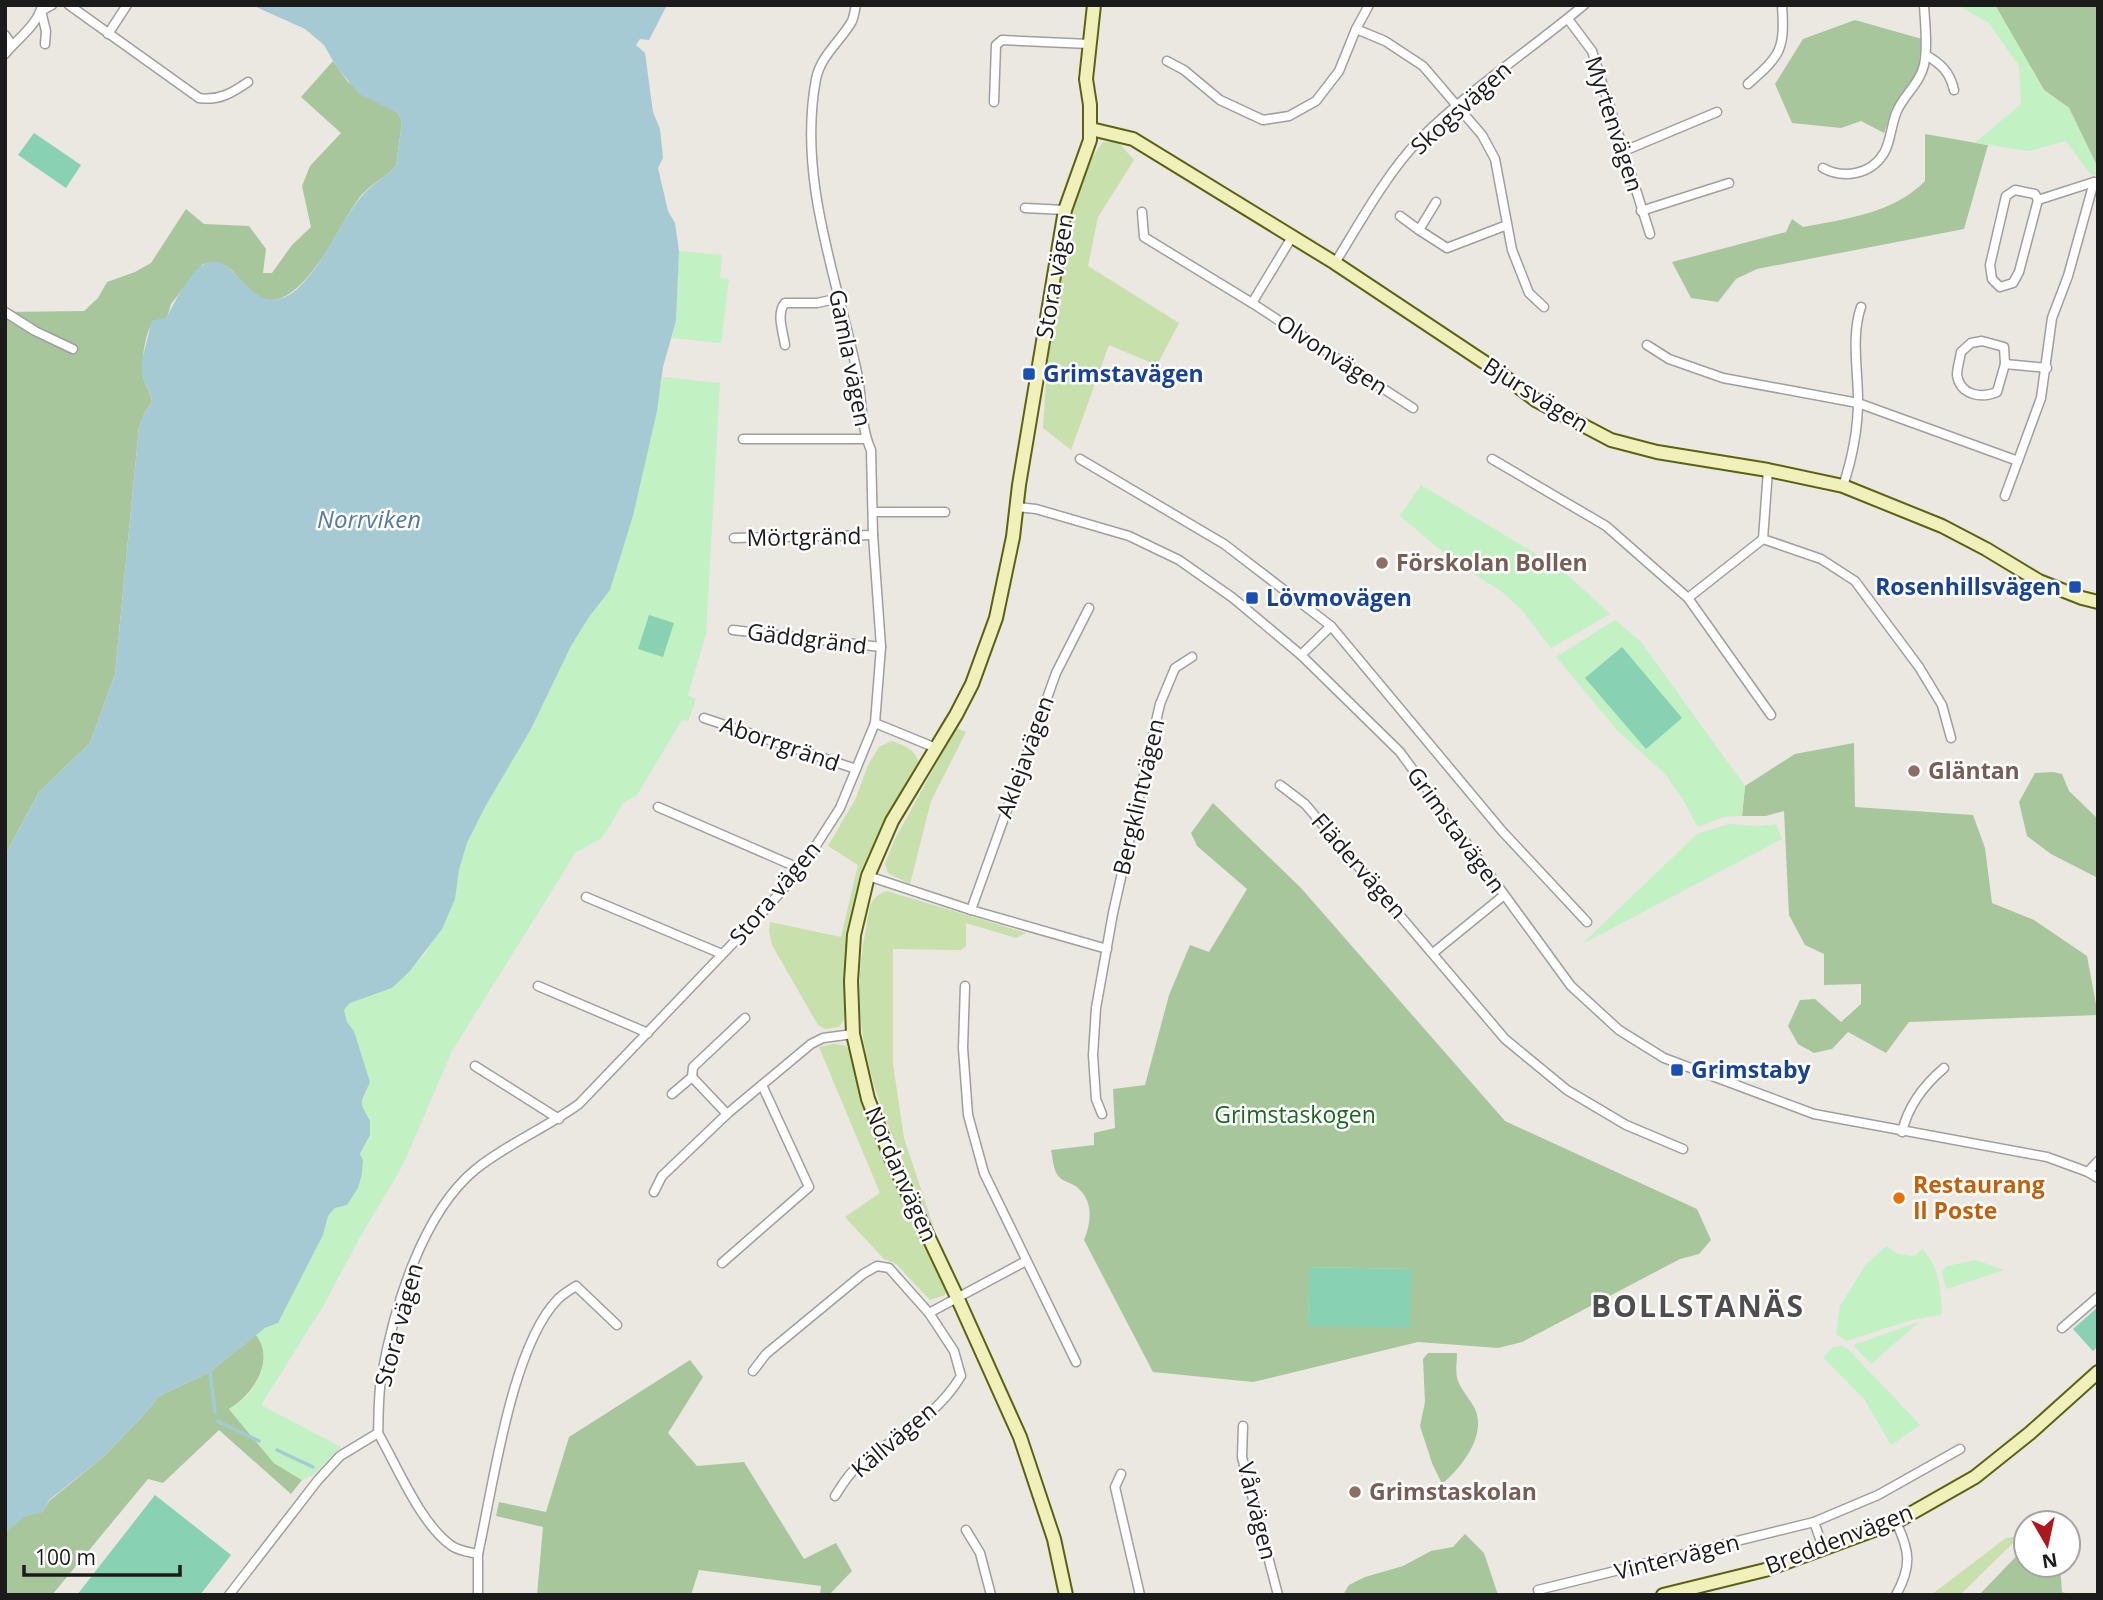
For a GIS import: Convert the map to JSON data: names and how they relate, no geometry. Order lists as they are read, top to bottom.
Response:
{
  "streets": {
    "street": [
      "Skogsvägen",
      "Myrtenvägen",
      "Stora vägen",
      "Olvonvägen",
      "Gamla vägen",
      "Bjursvägen",
      "Mörtgränd",
      "Gäddgränd",
      "Aborrgränd",
      "Aklejavägen",
      "Bergklintvägen",
      "Grimstavägen",
      "Flädervägen",
      "Nordanvägen",
      "Källvägen",
      "Vårvägen",
      "Breddenvägen",
      "Vintervägen"
    ]
  },
  "crossings": [
    ["Skogsvägen", "Myrtenvägen"],
    ["Skogsvägen", "Bjursvägen"],
    ["Stora vägen", "Gamla vägen"],
    ["Stora vägen", "Bjursvägen"],
    ["Stora vägen", "Aborrgränd"],
    ["Stora vägen", "Grimstavägen"],
    ["Stora vägen", "Nordanvägen"],
    ["Olvonvägen", "Bjursvägen"],
    ["Gamla vägen", "Mörtgränd"],
    ["Gamla vägen", "Gäddgränd"]
  ],
  "districts": ["BOLLSTANÄS"],
  "water": ["Norrviken"],
  "parks": ["Grimstaskogen"],
  "places": {
    "transit": [
      "Grimstavägen",
      "Rosenhillsvägen",
      "Lövmovägen",
      "Grimstaby"
    ],
    "other": [
      "Förskolan Bollen",
      "Gläntan",
      "Restaurang Il Poste",
      "Grimstaskolan"
    ]
  },
  "scale_bar": "100 m",
  "north": "bottom"
}
